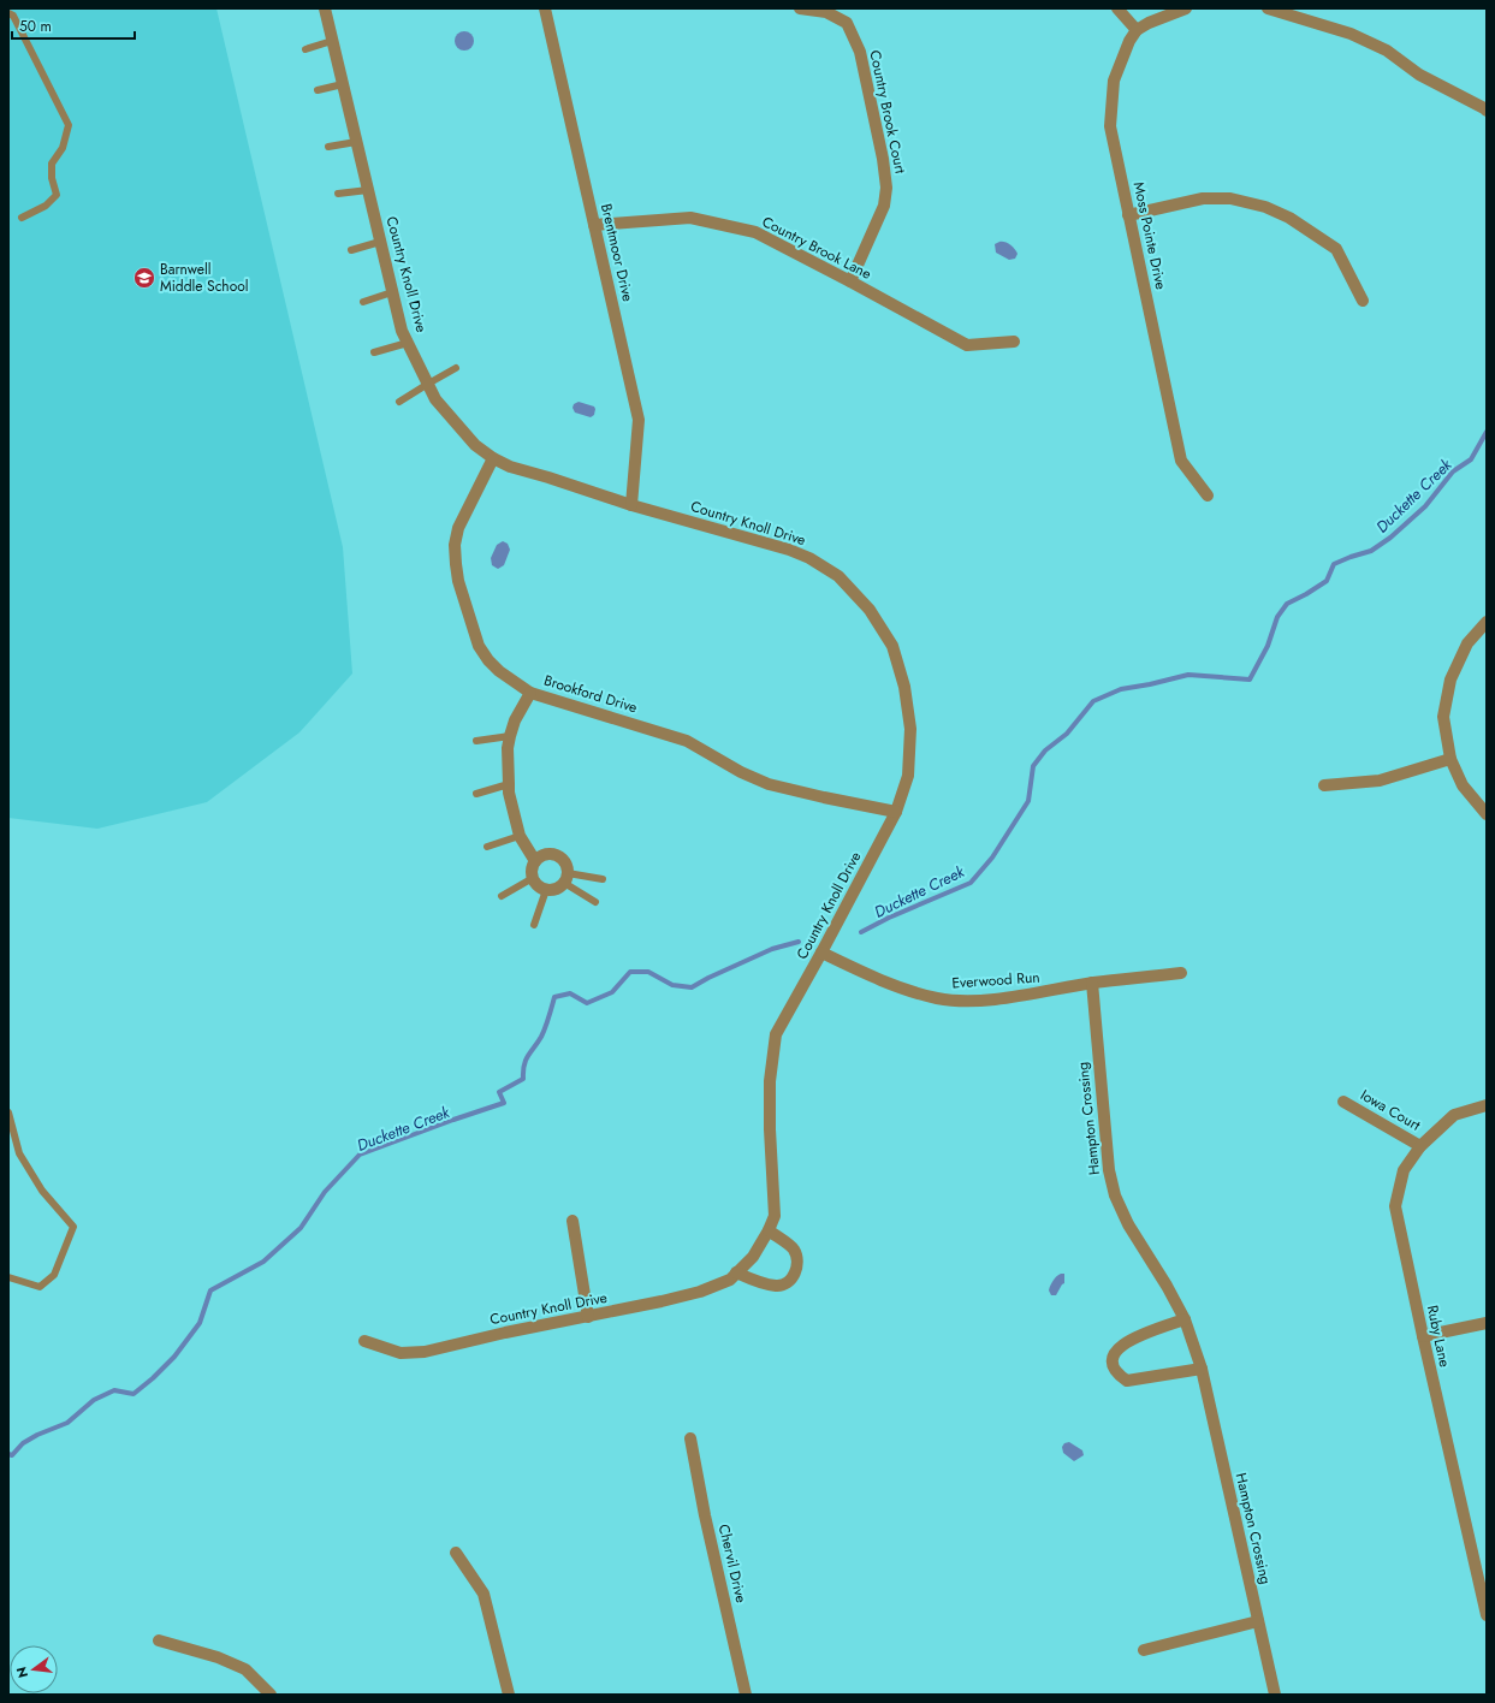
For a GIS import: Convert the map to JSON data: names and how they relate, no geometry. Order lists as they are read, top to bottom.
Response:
{
  "streets": {
    "street": [
      "Country Brook Court",
      "Moss Pointe Drive",
      "Country Brook Lane",
      "Brentmoor Drive",
      "Country Knoll Drive",
      "Brookford Drive",
      "Everwood Run",
      "Iowa Court",
      "Hampton Crossing",
      "Ruby Lane",
      "Chervil Drive"
    ]
  },
  "crossings": [
    ["Country Brook Court", "Country Brook Lane"],
    ["Country Brook Lane", "Brentmoor Drive"],
    ["Brentmoor Drive", "Country Knoll Drive"],
    ["Country Knoll Drive", "Brookford Drive"],
    ["Country Knoll Drive", "Everwood Run"],
    ["Everwood Run", "Hampton Crossing"],
    ["Iowa Court", "Ruby Lane"]
  ],
  "water": ["Duckette Creek"],
  "places": {
    "school or university": ["Barnwell Middle School"]
  },
  "scale_bar": "50 m",
  "north": "left"
}
